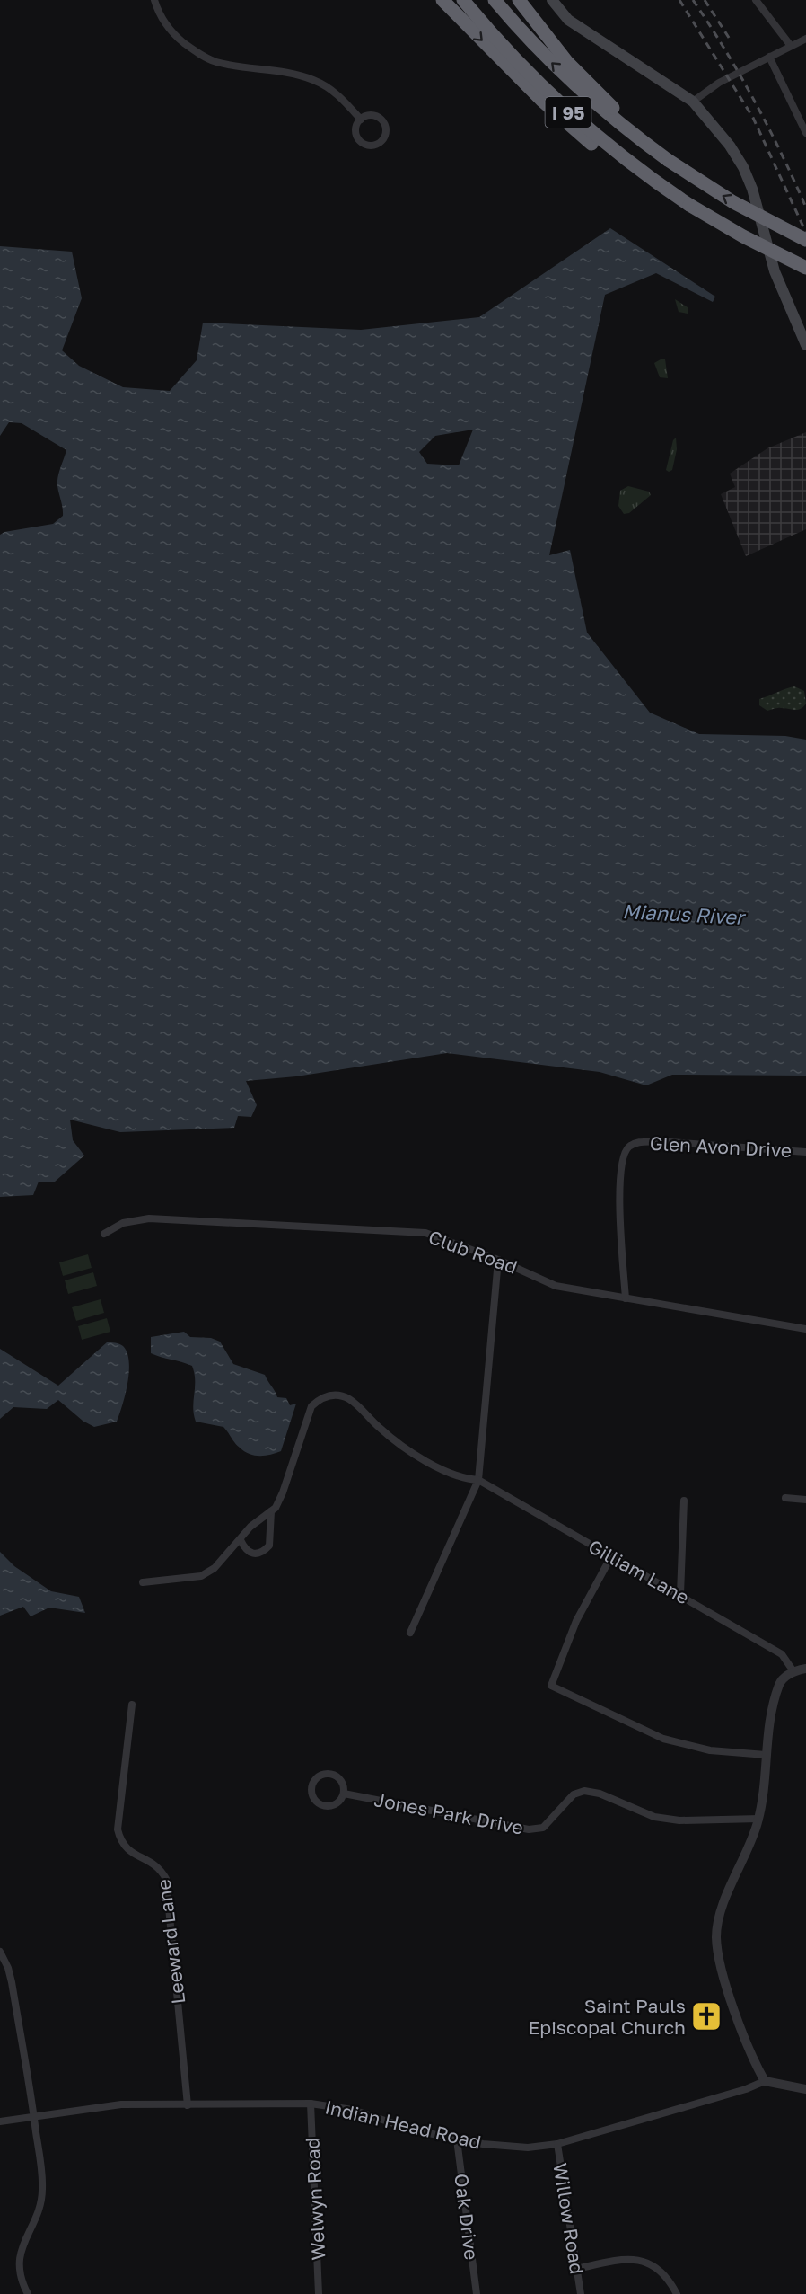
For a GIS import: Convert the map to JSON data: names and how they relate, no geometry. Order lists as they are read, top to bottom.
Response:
{
  "streets": {
    "highway": ["I 95"],
    "street": [
      "Glen Avon Drive",
      "Club Road",
      "Gilliam Lane",
      "Jones Park Drive",
      "Leeward Lane",
      "Indian Head Road",
      "Welwyn Road",
      "Oak Drive",
      "Willow Road"
    ]
  },
  "crossings": [
    ["Glen Avon Drive", "Club Road"],
    ["Leeward Lane", "Indian Head Road"],
    ["Indian Head Road", "Welwyn Road"],
    ["Indian Head Road", "Oak Drive"],
    ["Indian Head Road", "Willow Road"]
  ],
  "water": ["Mianus River"],
  "places": {
    "church": ["Saint Pauls Episcopal Church"]
  }
}
